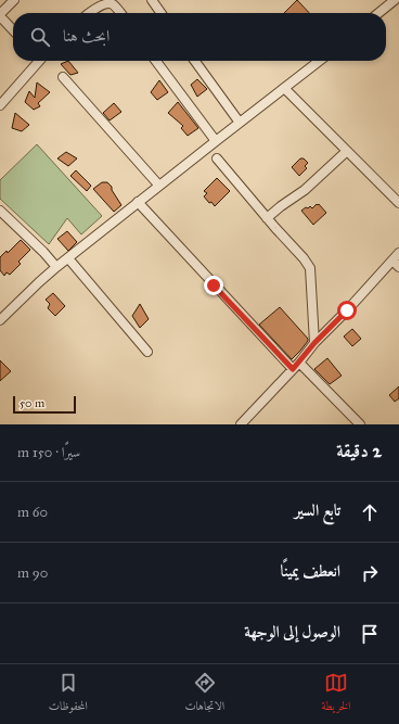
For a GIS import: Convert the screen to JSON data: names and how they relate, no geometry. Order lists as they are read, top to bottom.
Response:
{
  "scale_bar": "50 m",
  "page": {
    "search": "ابحث هنا",
    "scale": "50 m",
    "heading": ["2 دقيقة", "سيرًا · 150 m"],
    "list": [
      ["تابع السير", "60 m"],
      ["انعطف يمينًا", "90 m"],
      "الوصول إلى الوجهة"
    ],
    "nav": ["الخريطة", "الاتجاهات", "المحفوظات"]
  }
}
